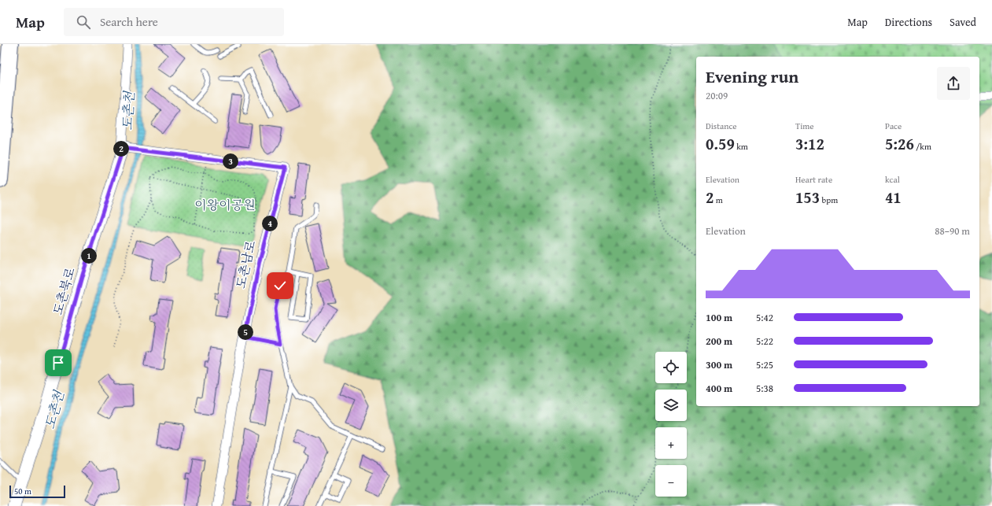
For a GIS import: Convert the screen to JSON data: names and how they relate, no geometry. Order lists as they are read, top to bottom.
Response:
{
  "streets": {
    "street": ["도촌남로", "도촌북로"]
  },
  "crossings": [
    ["도촌남로", "도촌북로"]
  ],
  "water": ["도촌천"],
  "parks": ["이왕이공원"],
  "scale_bar": "50 m",
  "page": {
    "header": "Map",
    "search": "Search here",
    "nav": ["Map", "Directions", "Saved"],
    "heading": ["Evening run", "20:09"],
    "stats": [
      ["Distance", "0.59 km"],
      ["Time", "3:12"],
      ["Pace", "5:26 /km"],
      ["Elevation", "2 m"],
      ["Heart rate", "153 bpm"],
      ["kcal", "41"]
    ],
    "pins": [
      "2",
      "3",
      "4",
      "1",
      "5"
    ],
    "chart": ["Elevation", "88–90 m"],
    "list": [
      {
        "name": "100 m",
        "note": "5:42"
      },
      {
        "name": "200 m",
        "note": "5:22"
      },
      {
        "name": "300 m",
        "note": "5:25"
      },
      {
        "name": "400 m",
        "note": "5:38"
      }
    ],
    "map_buttons": ["+", "−"],
    "scale": "50 m"
  }
}
